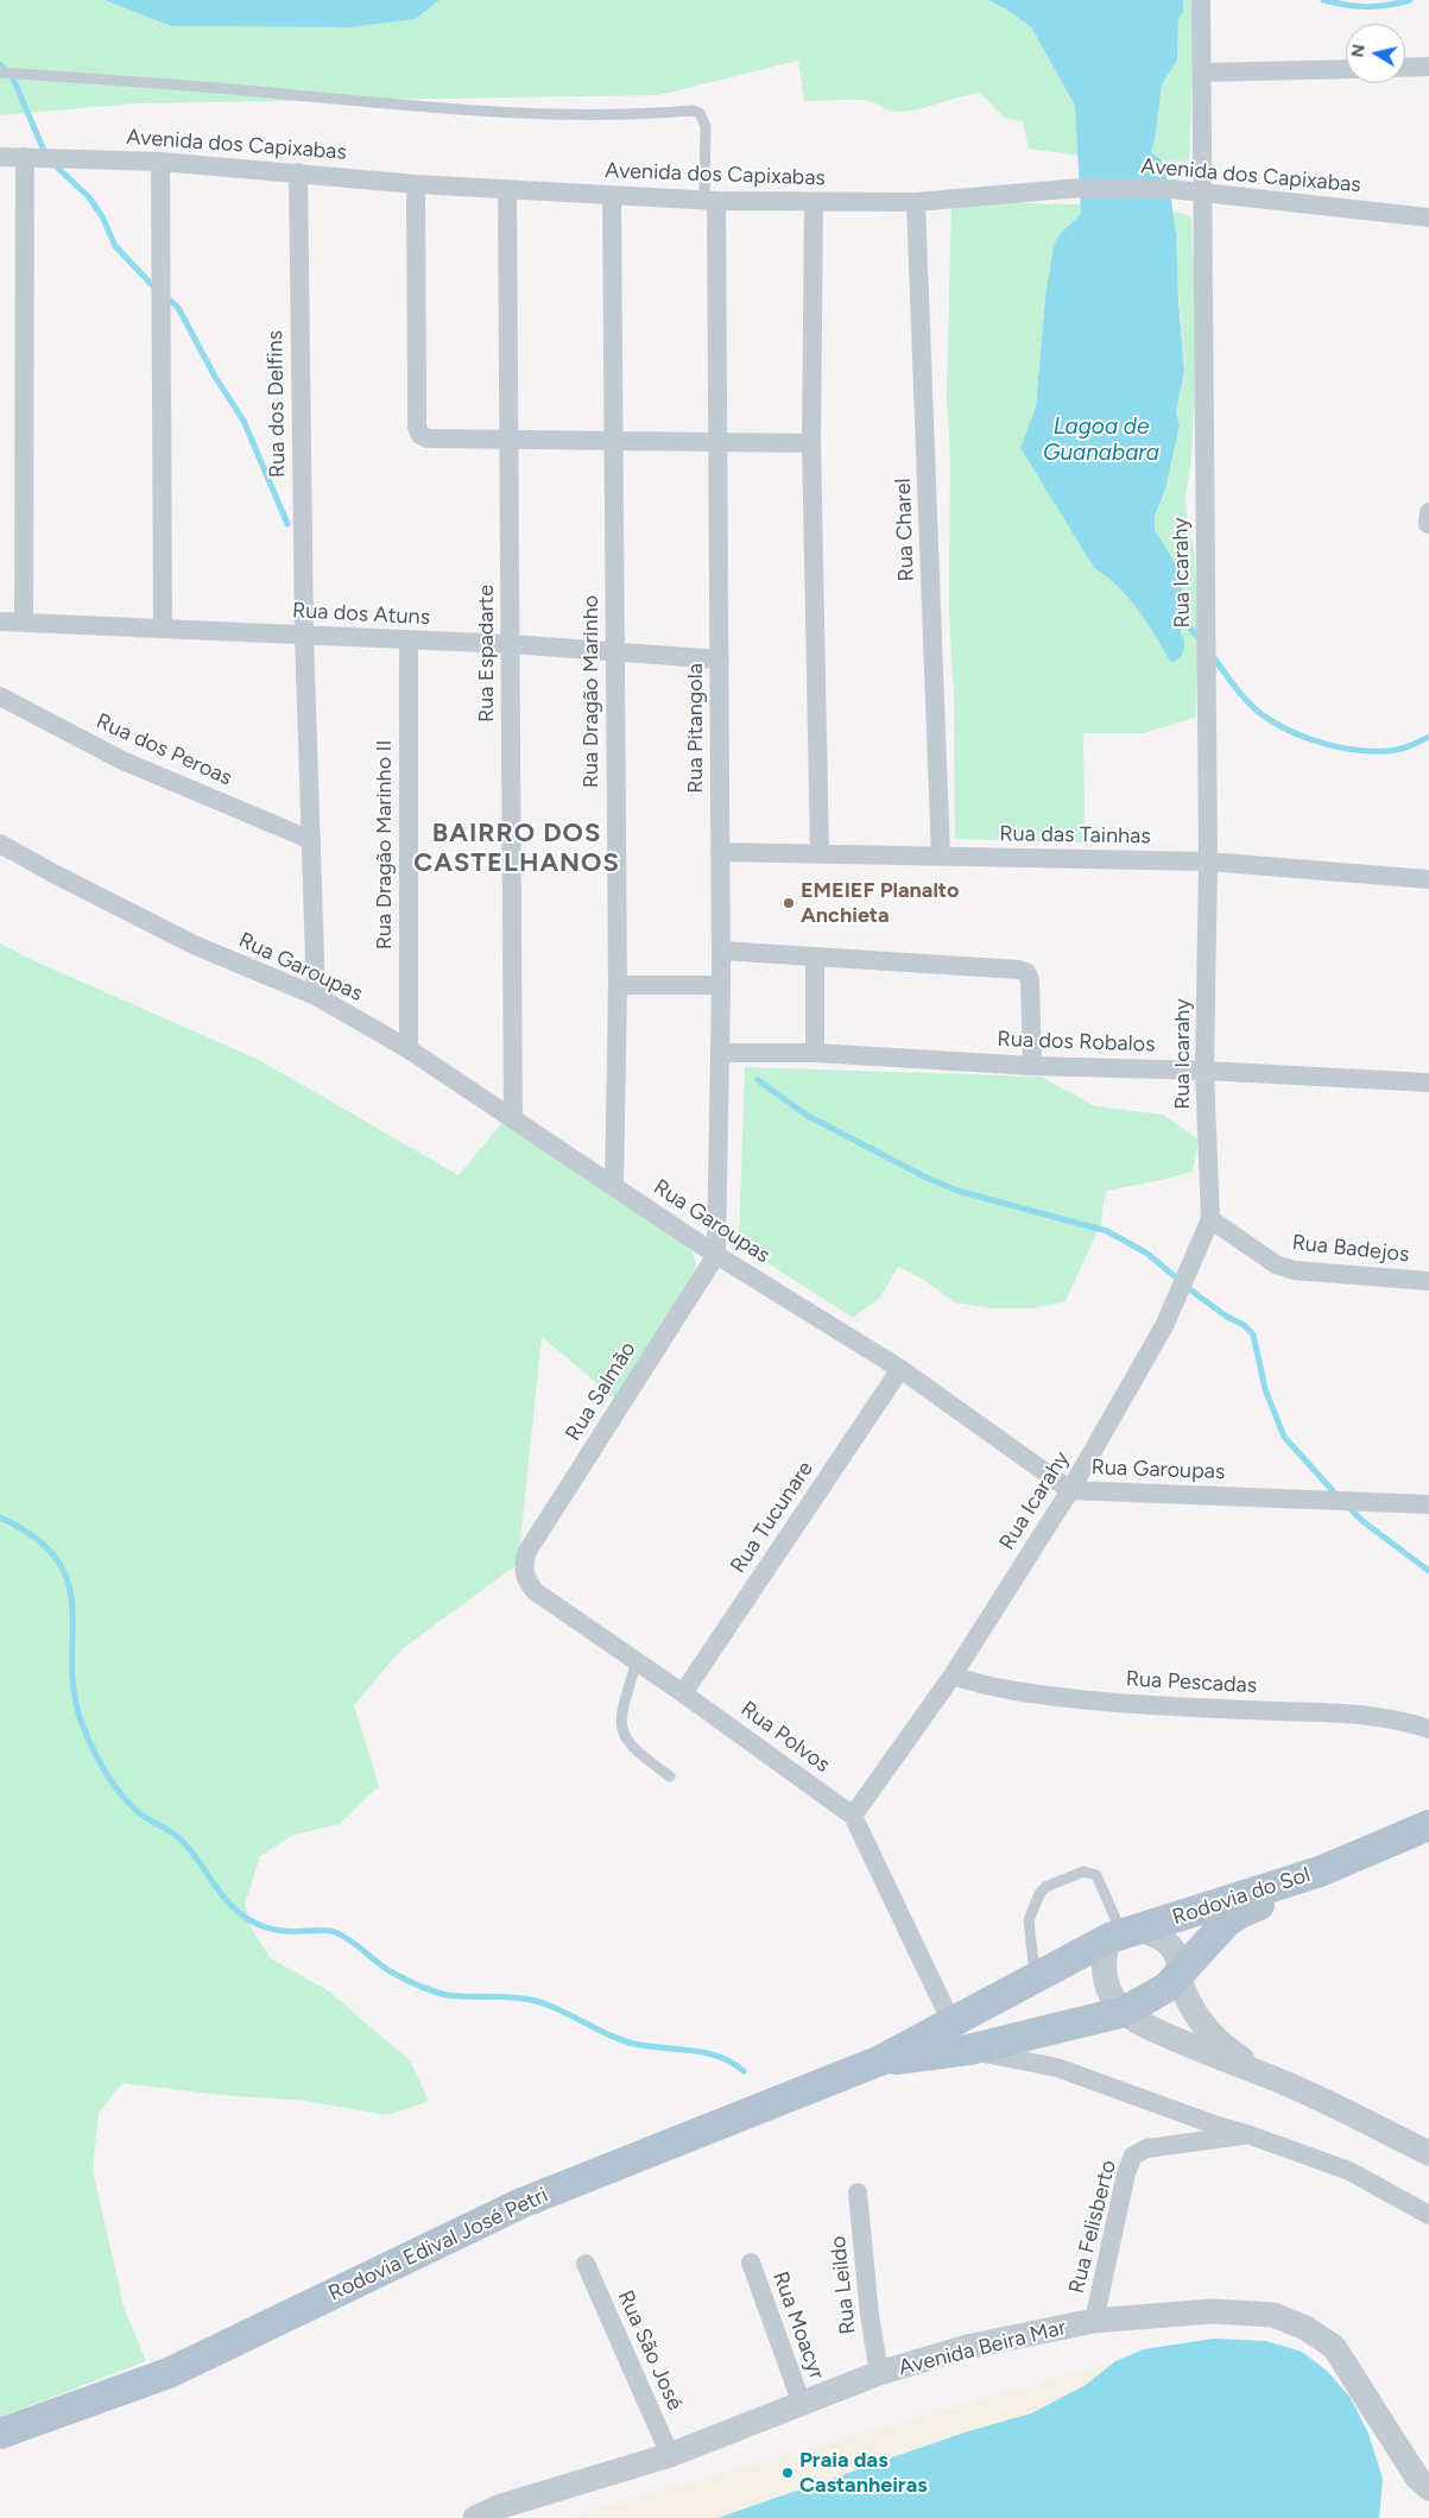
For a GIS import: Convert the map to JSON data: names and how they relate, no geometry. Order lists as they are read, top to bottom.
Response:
{
  "streets": {
    "main road": ["Rodovia do Sol", "Rodovia Edival José Petri"],
    "street": [
      "Avenida dos Capixabas",
      "Rua dos Delfins",
      "Rua Charel",
      "Rua Icarahy",
      "Rua dos Atuns",
      "Rua Espadarte",
      "Rua Dragão Marinho",
      "Rua Pitangola",
      "Rua dos Peroas",
      "Rua das Tainhas",
      "Rua Dragão Marinho II",
      "Rua Garoupas",
      "Rua dos Robalos",
      "Rua Badejos",
      "Rua Salmão",
      "Rua Tucunare",
      "Rua Pescadas",
      "Rua Polvos",
      "Rua Felisberto",
      "Rua Leildo",
      "Rua Moacyr",
      "Avenida Beira Mar",
      "Rua São José"
    ]
  },
  "crossings": [
    ["Avenida dos Capixabas", "Rua dos Delfins"],
    ["Avenida dos Capixabas", "Rua Charel"],
    ["Avenida dos Capixabas", "Rua Icarahy"],
    ["Avenida dos Capixabas", "Rua Espadarte"],
    ["Avenida dos Capixabas", "Rua Dragão Marinho"],
    ["Avenida dos Capixabas", "Rua Pitangola"],
    ["Rua dos Delfins", "Rua dos Atuns"],
    ["Rua dos Delfins", "Rua dos Peroas"],
    ["Rua dos Delfins", "Rua Garoupas"],
    ["Rua Charel", "Rua das Tainhas"],
    ["Rua Icarahy", "Rua das Tainhas"],
    ["Rua Icarahy", "Rua Garoupas"],
    ["Rua Icarahy", "Rua dos Robalos"],
    ["Rua Icarahy", "Rua Badejos"],
    ["Rua Icarahy", "Rua Pescadas"],
    ["Rua Icarahy", "Rua Polvos"],
    ["Rua dos Atuns", "Rua Espadarte"],
    ["Rua dos Atuns", "Rua Dragão Marinho"],
    ["Rua dos Atuns", "Rua Pitangola"],
    ["Rua dos Atuns", "Rua Dragão Marinho II"],
    ["Rua Espadarte", "Rua Garoupas"],
    ["Rua Dragão Marinho", "Rua Garoupas"],
    ["Rua Pitangola", "Rua das Tainhas"],
    ["Rua Pitangola", "Rua Garoupas"],
    ["Rua Pitangola", "Rua dos Robalos"],
    ["Rua Pitangola", "Rua Salmão"],
    ["Rua Dragão Marinho II", "Rua Garoupas"],
    ["Rua Garoupas", "Rua Salmão"],
    ["Rua Garoupas", "Rua Tucunare"],
    ["Rua Salmão", "Rua Polvos"],
    ["Rua Tucunare", "Rua Polvos"],
    ["Rua Polvos", "Rodovia do Sol"],
    ["Rodovia do Sol", "Rua Felisberto"],
    ["Rodovia do Sol", "Rodovia Edival José Petri"],
    ["Rua Felisberto", "Avenida Beira Mar"],
    ["Rua Leildo", "Avenida Beira Mar"],
    ["Rua Moacyr", "Avenida Beira Mar"],
    ["Avenida Beira Mar", "Rua São José"]
  ],
  "districts": ["BAIRRO DOS CASTELHANOS"],
  "water": ["Lagoa de Guanabara"],
  "places": ["EMEIEF Planalto Anchieta", "Praia das Castanheiras"],
  "north": "left"
}
